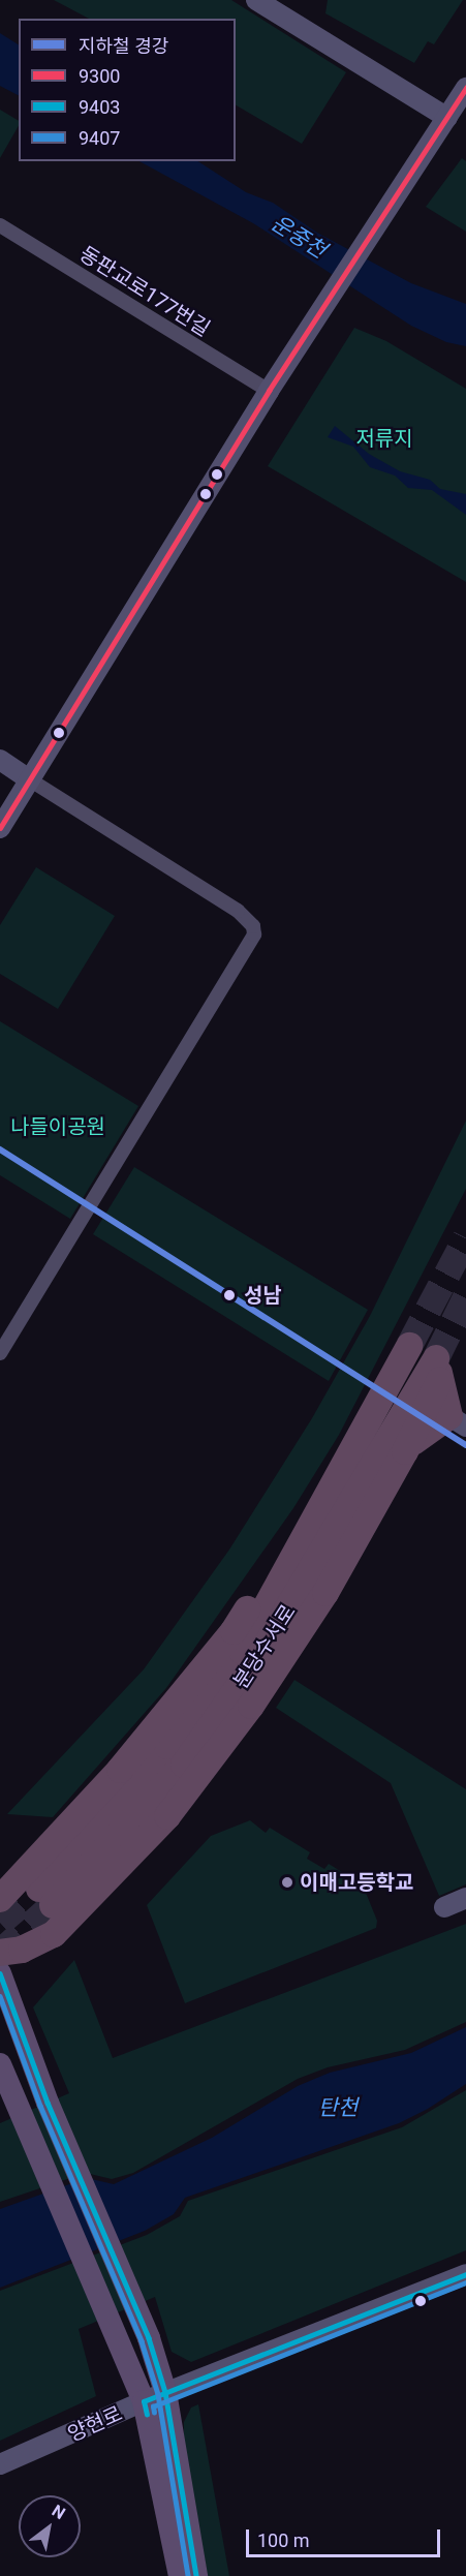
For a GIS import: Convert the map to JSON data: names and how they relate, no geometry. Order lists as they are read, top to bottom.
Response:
{
  "streets": {
    "highway": ["분당수서로"],
    "main road": ["양현로"],
    "street": ["동판교로177번길"]
  },
  "water": ["운중천", "탄천"],
  "parks": ["저류지", "나들이공원"],
  "places": ["성남", "이매고등학교"],
  "lines": [
    "transit line 9300",
    "metro line 경강",
    "transit line 9403",
    "transit line 9407"
  ],
  "legend": [
    "지하철 경강",
    "9300",
    "9403",
    "9407"
  ],
  "scale_bar": "100 m",
  "north": "top right"
}
